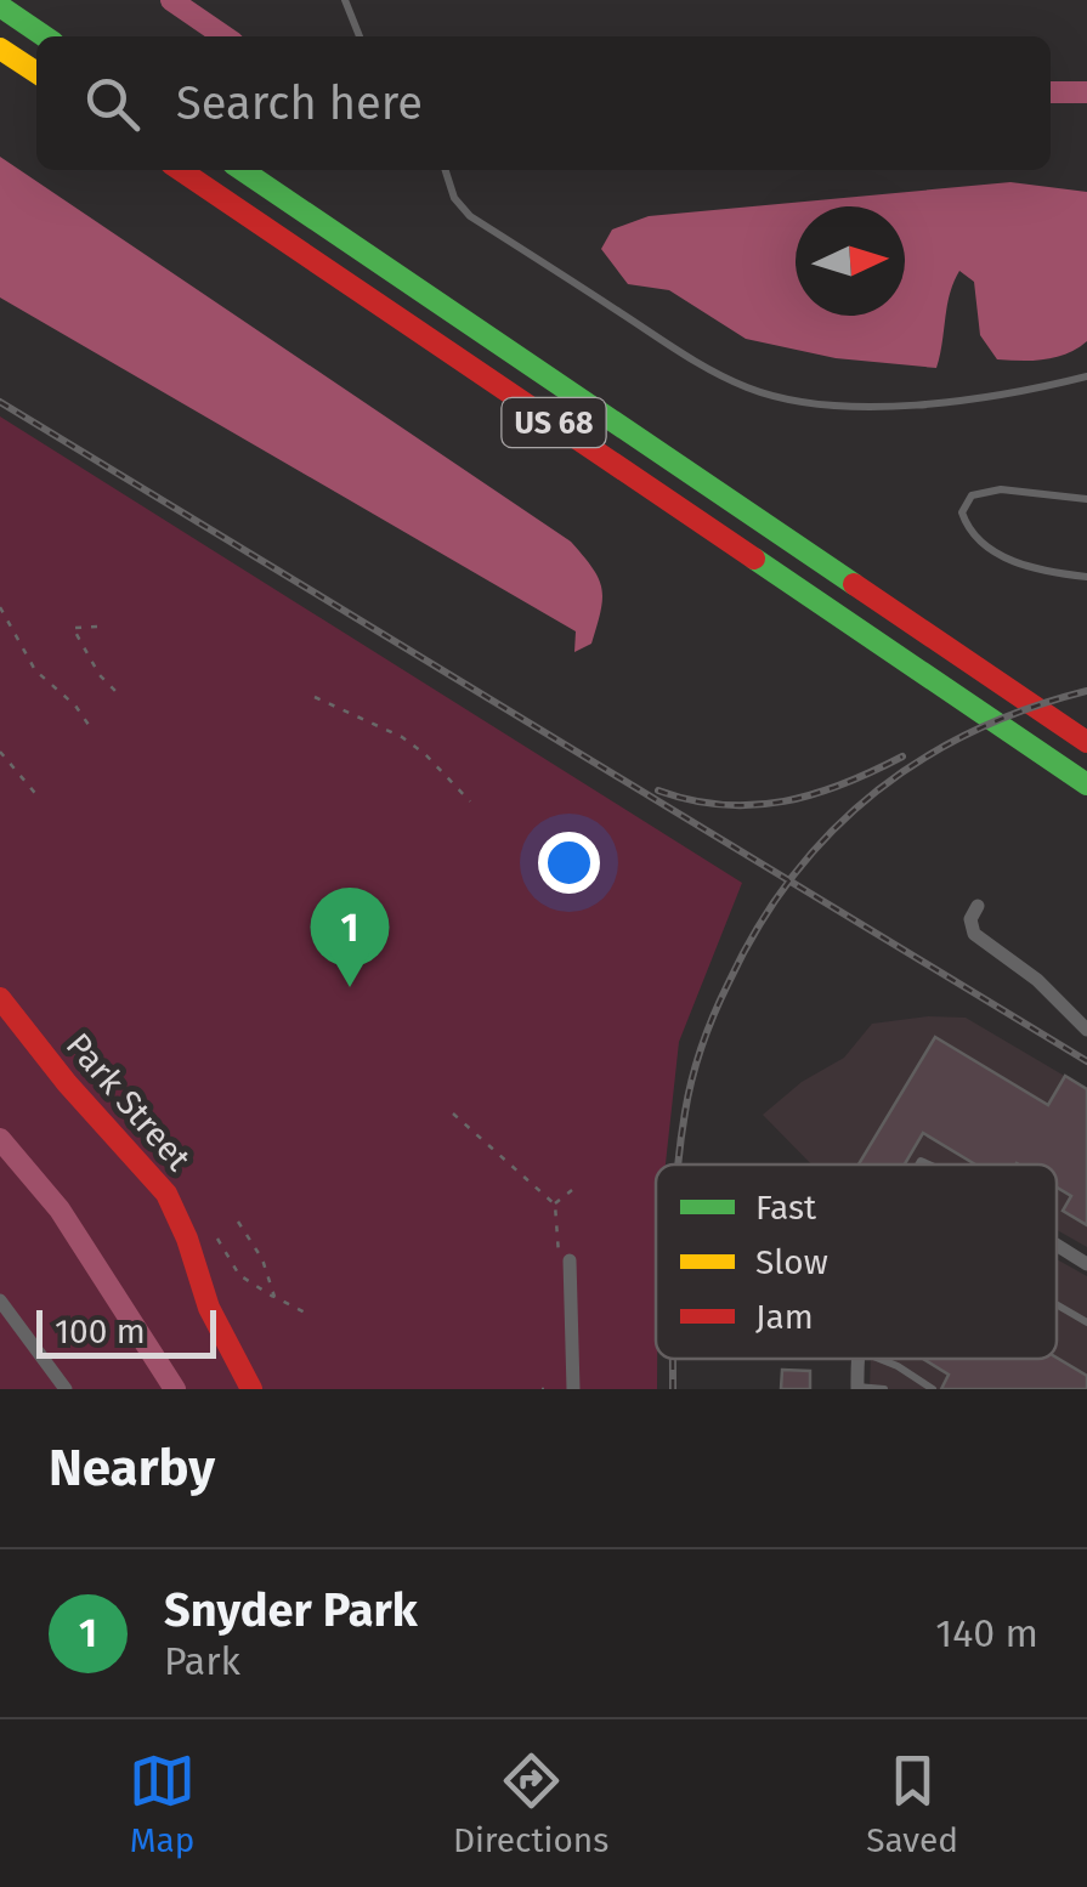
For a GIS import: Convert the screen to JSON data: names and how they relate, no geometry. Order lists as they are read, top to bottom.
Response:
{
  "streets": {
    "main road": ["US 68", "Park Street"]
  },
  "legend": ["Fast", "Slow", "Jam"],
  "scale_bar": "100 m",
  "north": "right",
  "page": {
    "search": "Search here",
    "pins": "1",
    "scale": "100 m",
    "heading": "Nearby",
    "list": [
      {
        "mark": "1",
        "name": "Snyder Park",
        "note": "Park",
        "value": "140 m"
      }
    ],
    "nav": ["Map", "Directions", "Saved"]
  }
}
